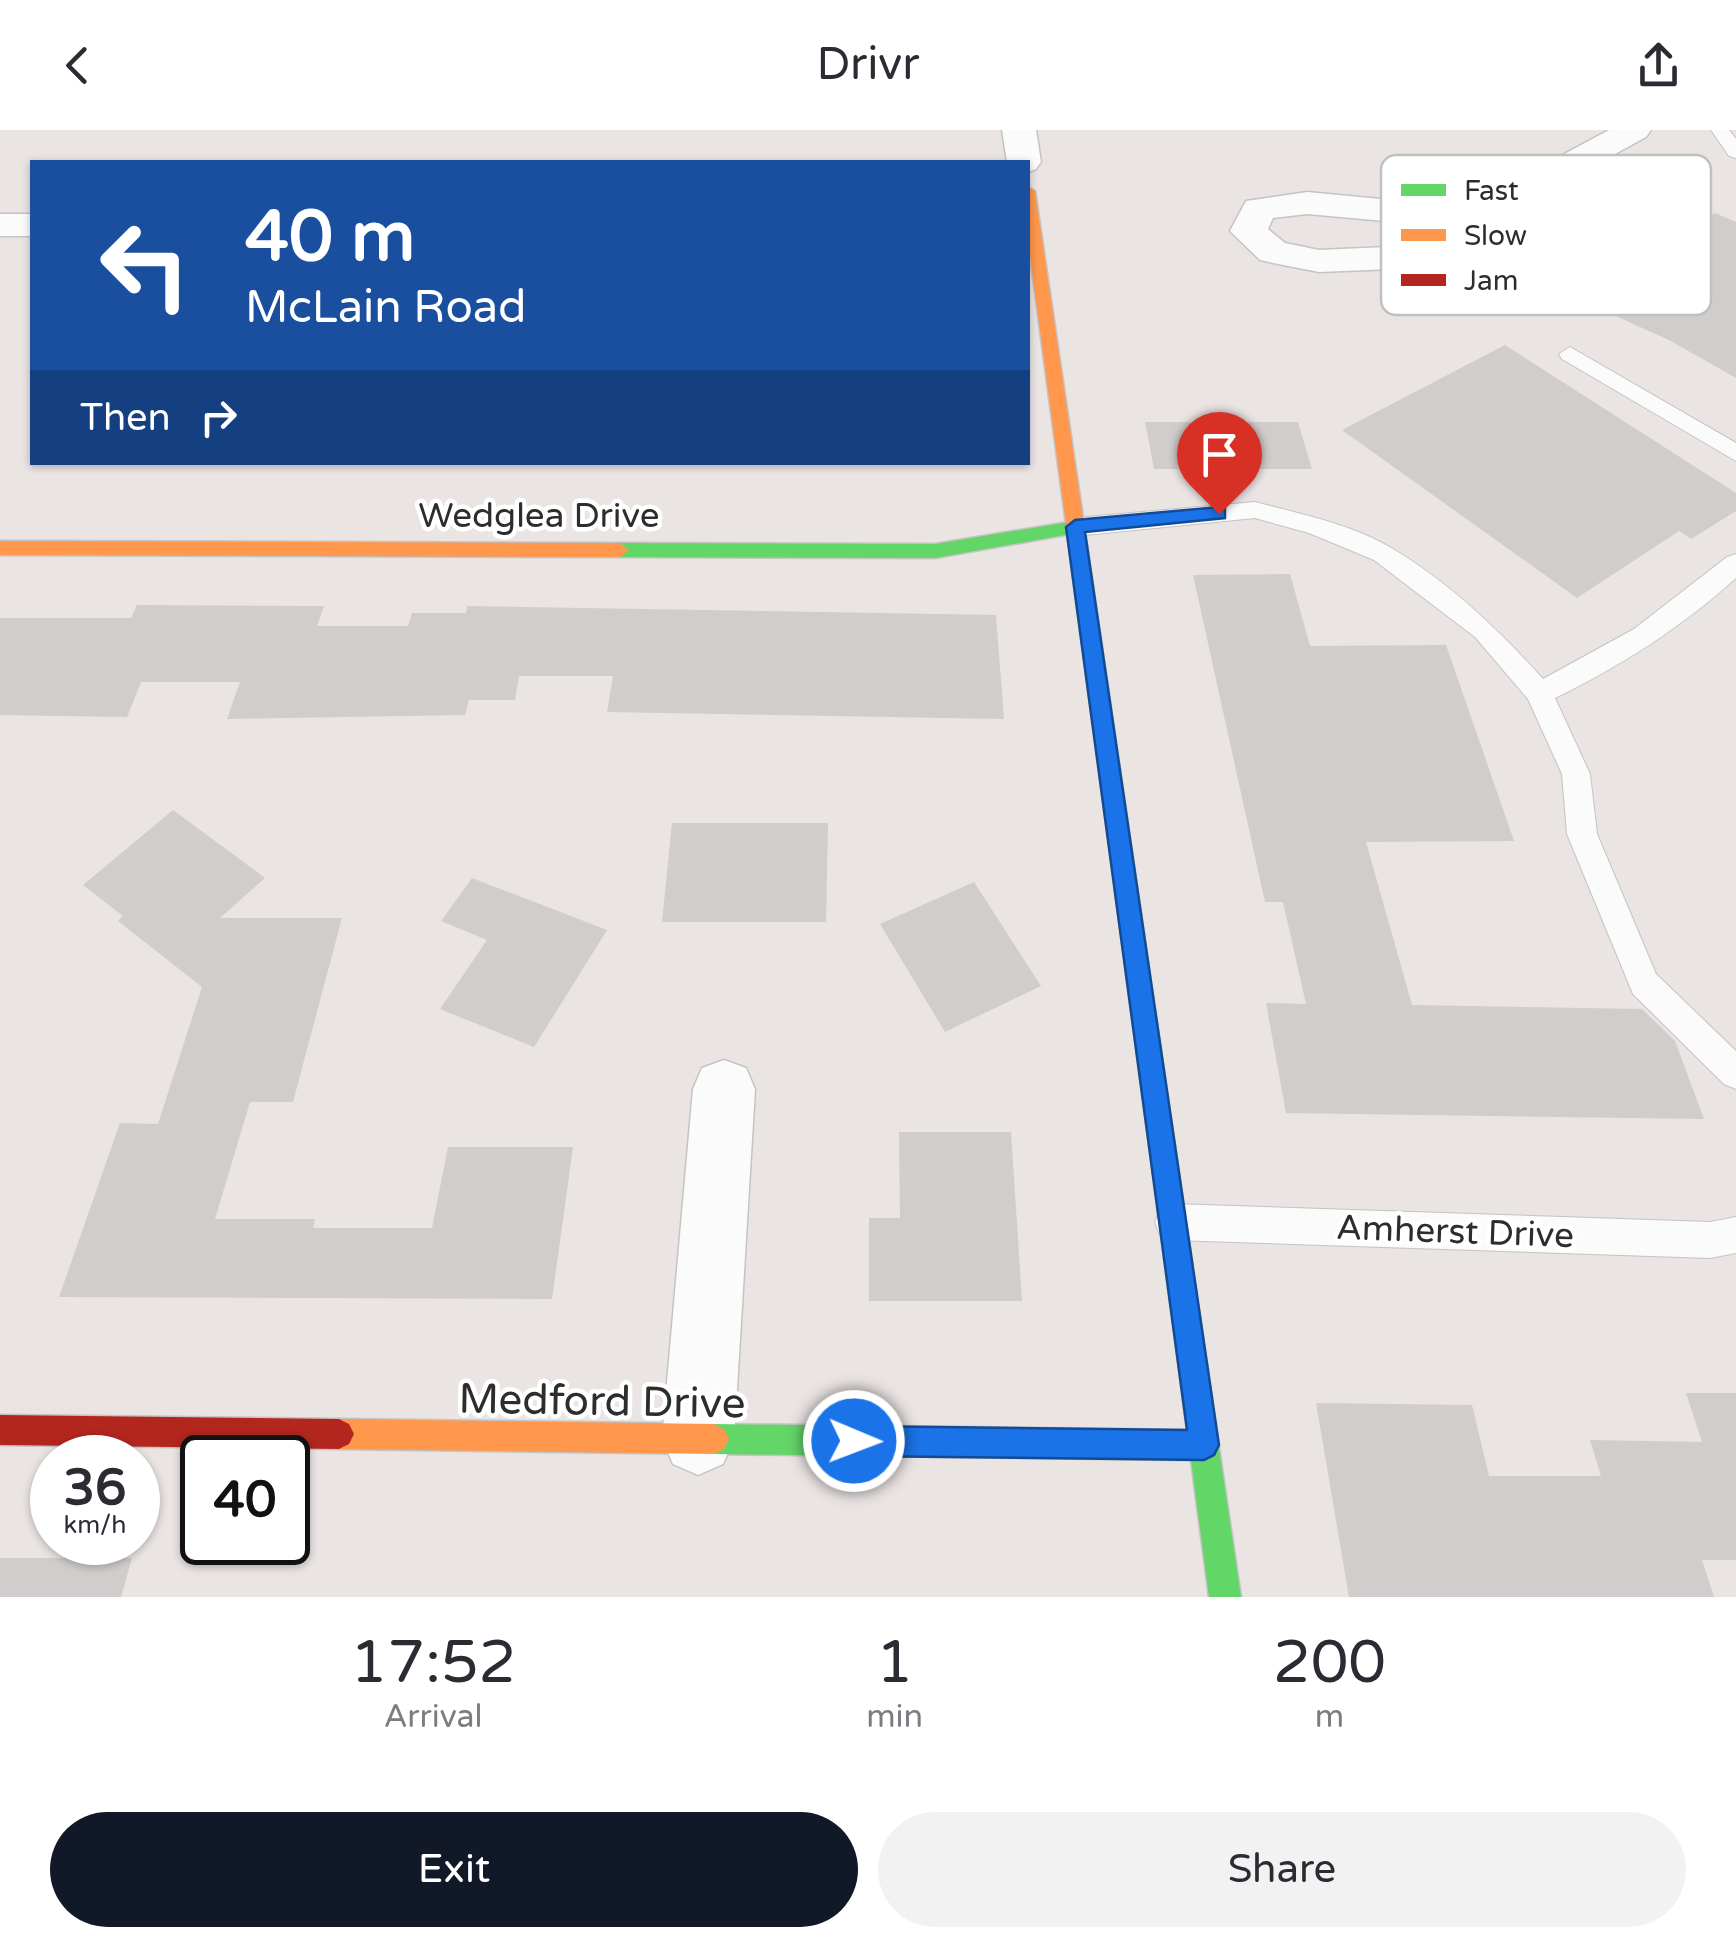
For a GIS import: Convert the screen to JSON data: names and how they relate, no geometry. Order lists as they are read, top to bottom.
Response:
{
  "streets": {
    "street": ["Wedglea Drive", "Medford Drive"],
    "lane": ["Amherst Drive"]
  },
  "legend": ["Fast", "Slow", "Jam"],
  "page": {
    "header": "Drivr",
    "turn": ["40 m", "McLain Road"],
    "then": "Then",
    "speed": "36 km/h",
    "limit": "40",
    "eta": [
      "17:52",
      "Arrival",
      "1",
      "min",
      "200",
      "m"
    ],
    "buttons": ["Exit", "Share"]
  }
}
